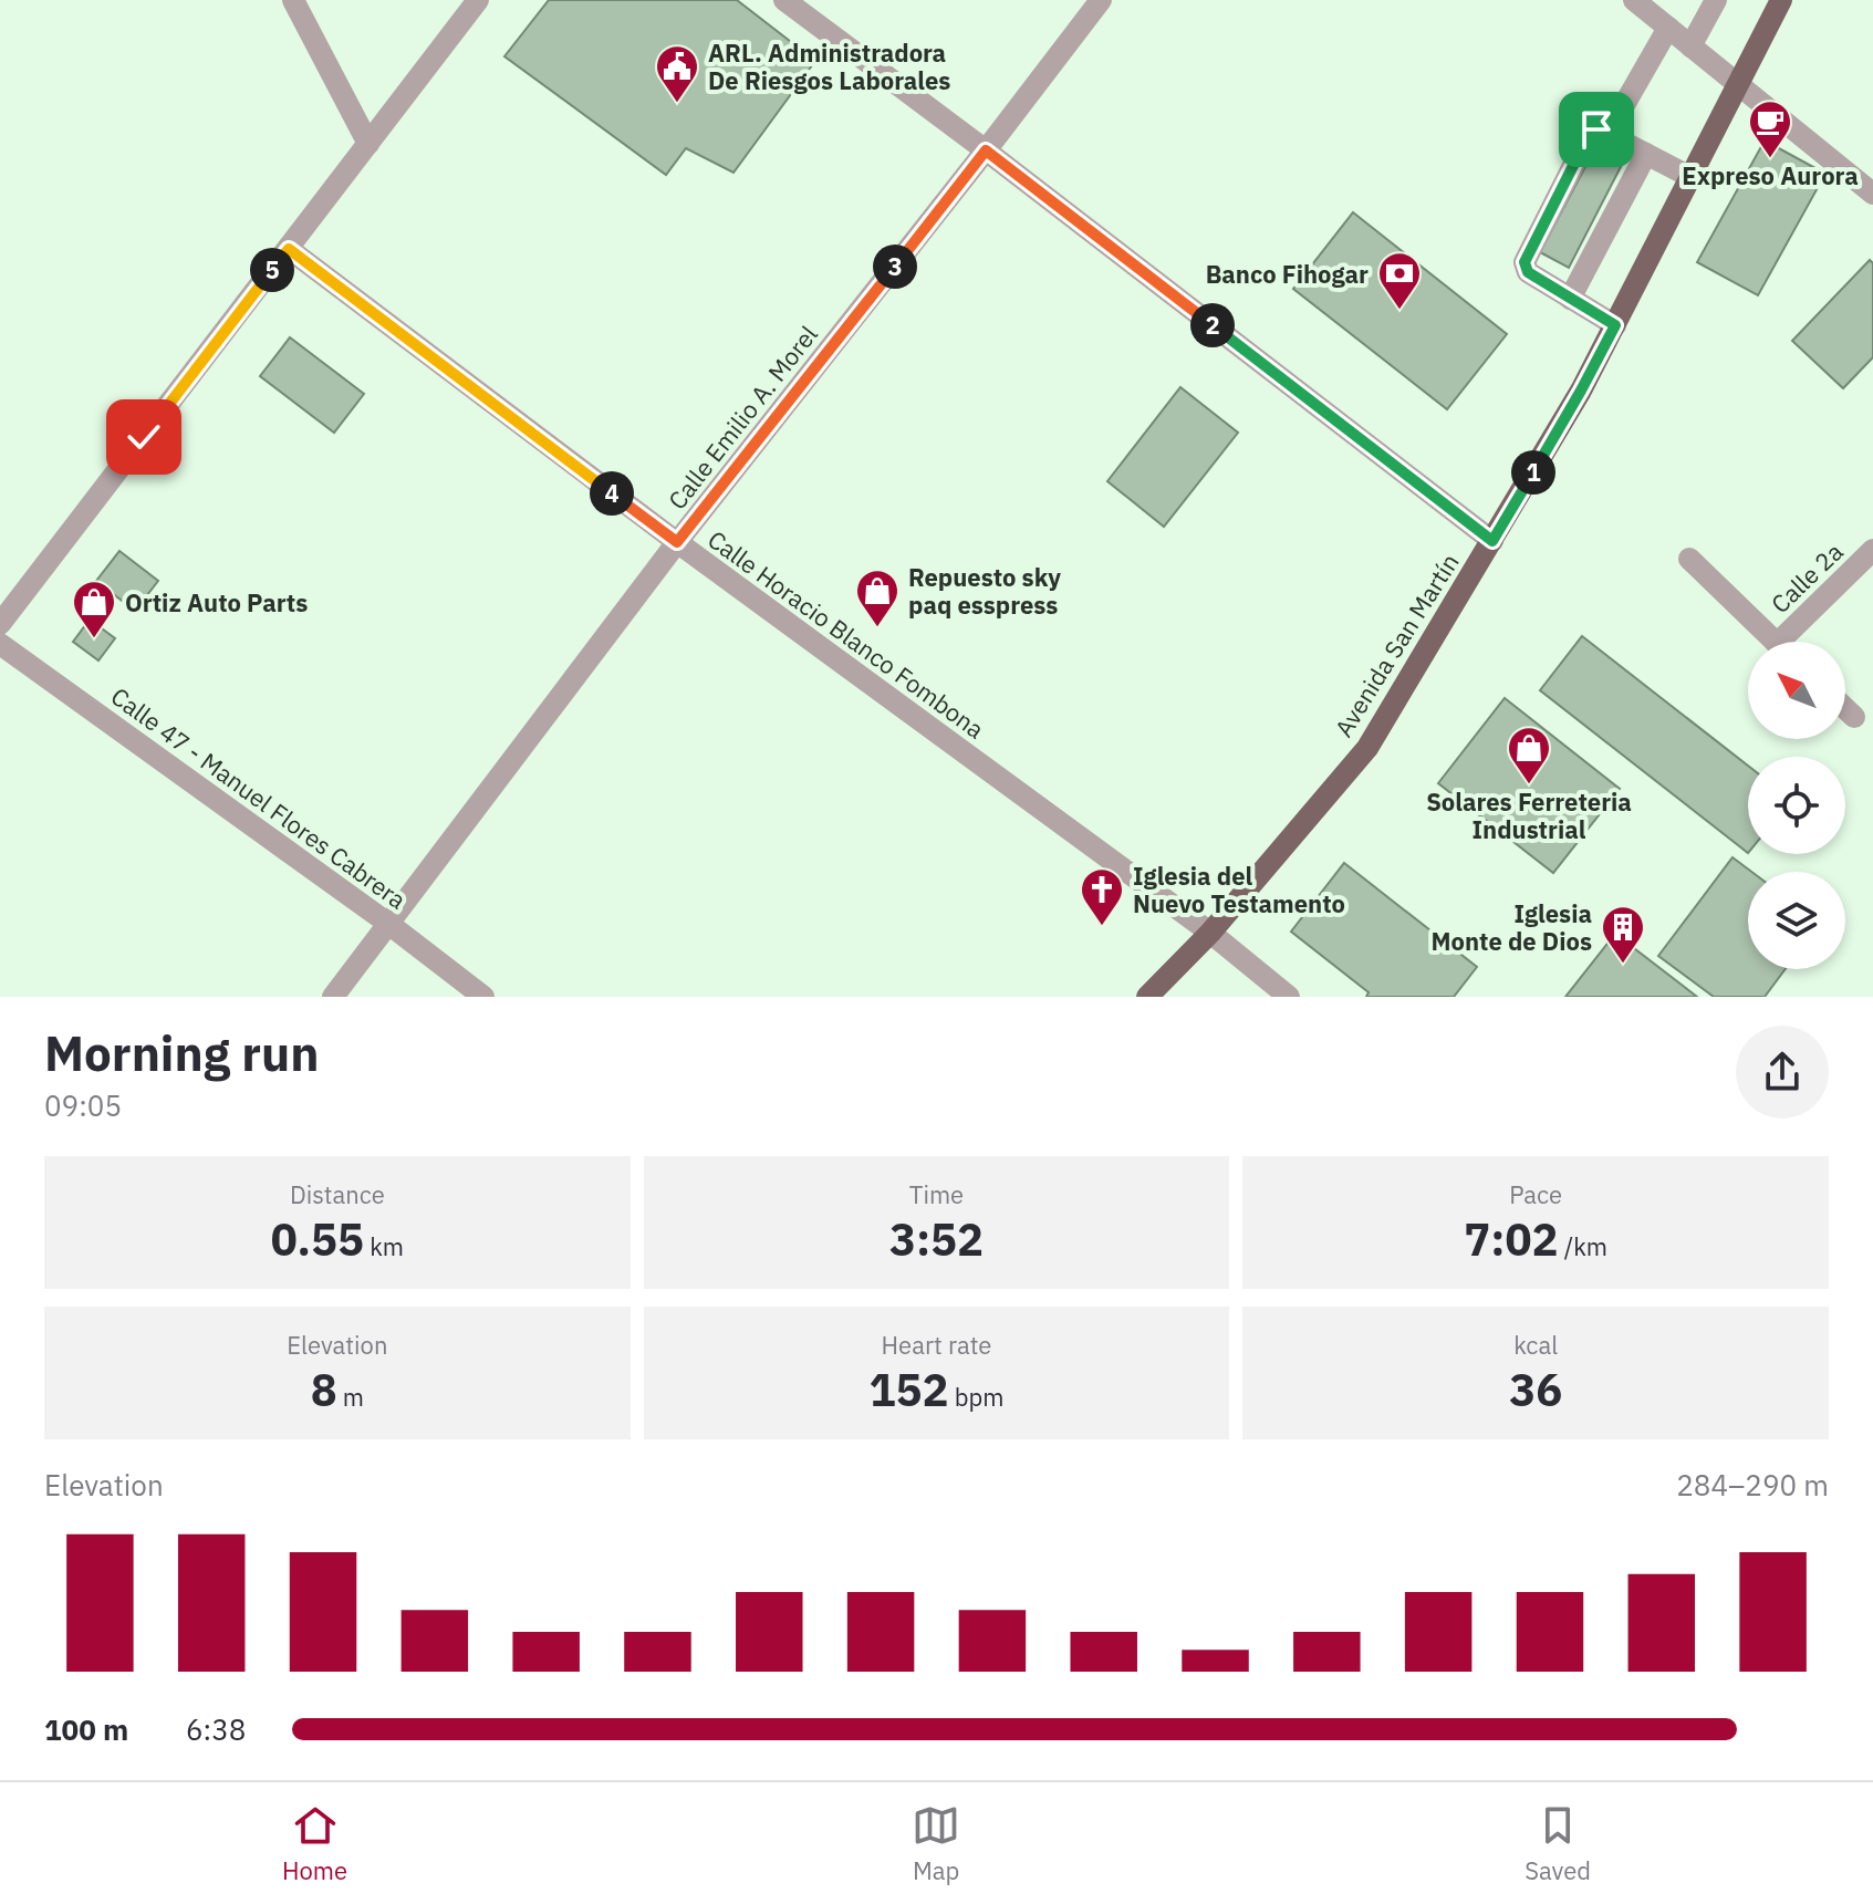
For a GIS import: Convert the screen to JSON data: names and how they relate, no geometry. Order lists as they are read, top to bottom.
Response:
{
  "streets": {
    "main road": ["Avenida San Martín"],
    "street": [
      "Calle Emilio A. Morel",
      "Calle 2a",
      "Calle Horacio Blanco Fombona",
      "Calle 47 - Manuel Flores Cabrera"
    ]
  },
  "crossings": [
    ["Calle Emilio A. Morel", "Calle Horacio Blanco Fombona"],
    ["Calle Emilio A. Morel", "Calle 47 - Manuel Flores Cabrera"],
    ["Calle Horacio Blanco Fombona", "Avenida San Martín"]
  ],
  "places": {
    "public building": ["ARL. Administradora De Riesgos Laborales"],
    "cafe": ["Expreso Aurora"],
    "bank": ["Banco Fihogar"],
    "shop": ["Repuesto sky paq esspress", "Ortiz Auto Parts", "Solares Ferreteria Industrial"],
    "church": ["Iglesia del Nuevo Testamento"],
    "building": ["Iglesia Monte de Dios"]
  },
  "north": "top left",
  "page": {
    "pins": [
      "3",
      "5",
      "2",
      "1",
      "4"
    ],
    "heading": ["Morning run", "09:05"],
    "stats": [
      ["Distance", "0.55 km"],
      ["Time", "3:52"],
      ["Pace", "7:02 /km"],
      ["Elevation", "8 m"],
      ["Heart rate", "152 bpm"],
      ["kcal", "36"]
    ],
    "chart": ["Elevation", "284–290 m"],
    "list": [
      {
        "name": "100 m",
        "note": "6:38"
      }
    ],
    "tabs": ["Home", "Map", "Saved"]
  }
}
